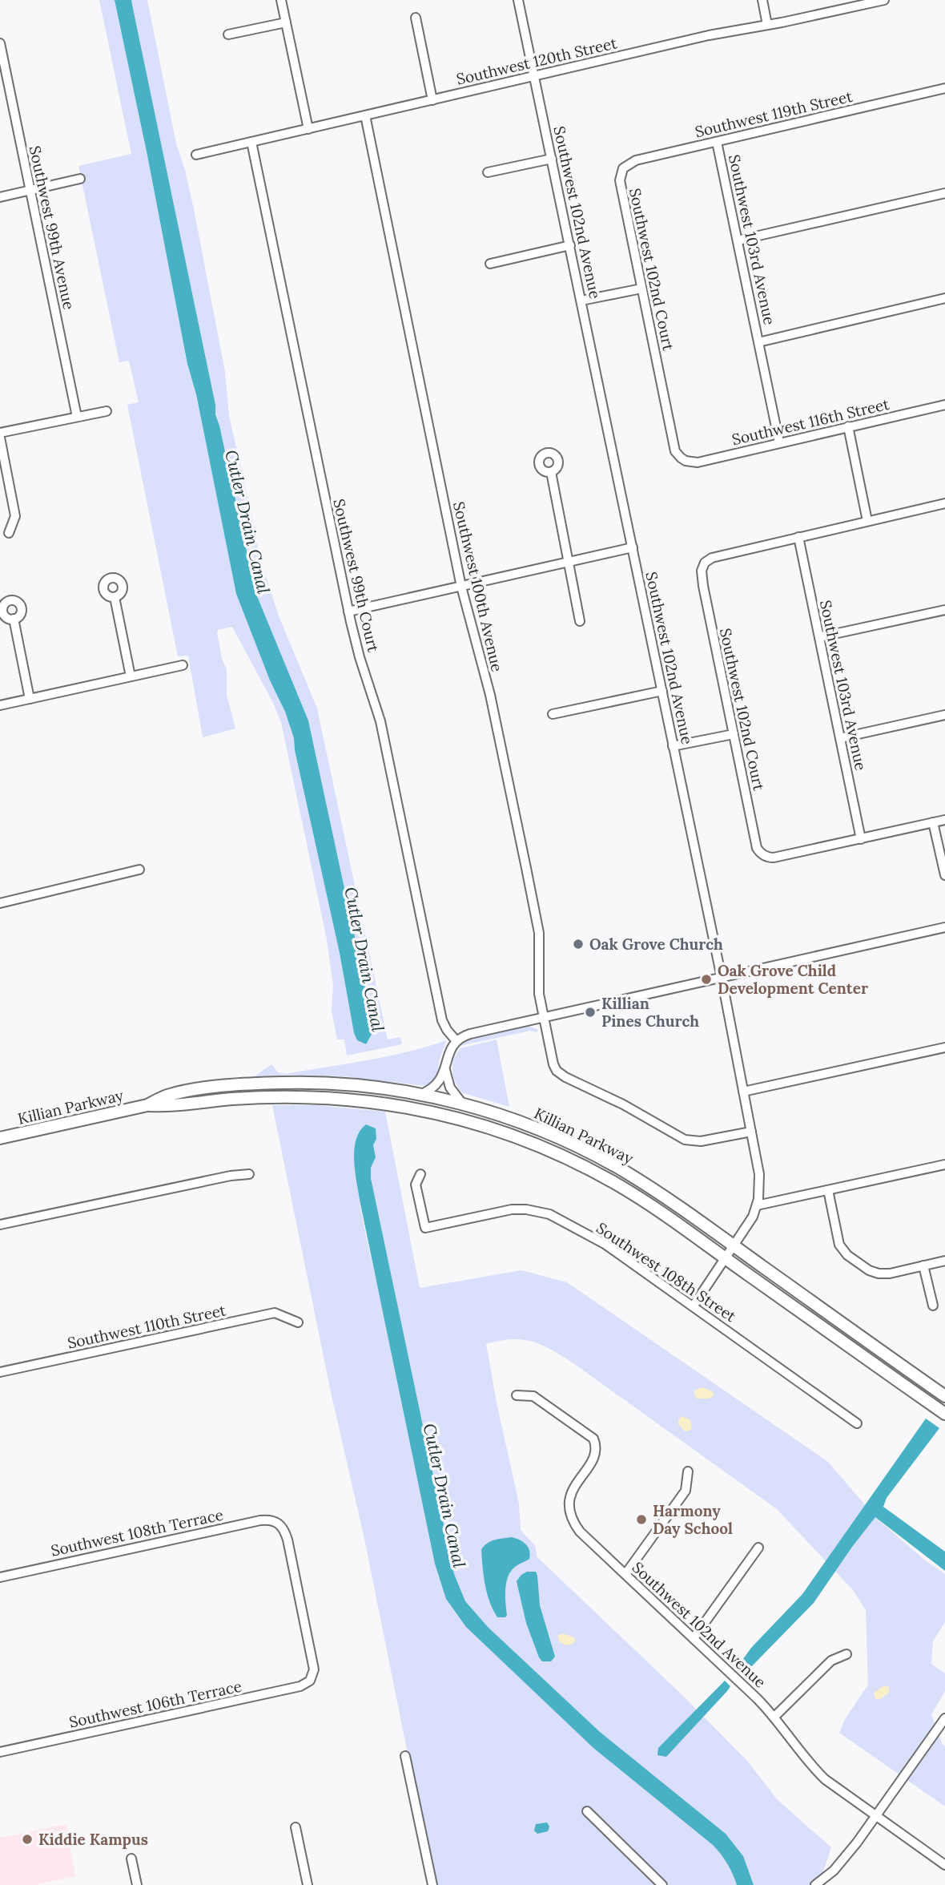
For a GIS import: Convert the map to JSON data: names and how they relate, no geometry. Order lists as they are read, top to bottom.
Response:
{
  "streets": {
    "main road": ["Killian Parkway"],
    "street": [
      "Southwest 120th Street",
      "Southwest 119th Street",
      "Southwest 102nd Avenue",
      "Southwest 99th Avenue",
      "Southwest 103rd Avenue",
      "Southwest 102nd Court",
      "Southwest 116th Street",
      "Southwest 99th Court",
      "Southwest 100th Avenue",
      "Southwest 108th Street",
      "Southwest 110th Street",
      "Southwest 108th Terrace",
      "Southwest 106th Terrace"
    ]
  },
  "crossings": [
    ["Southwest 120th Street", "Southwest 102nd Avenue"],
    ["Southwest 120th Street", "Southwest 99th Court"],
    ["Southwest 120th Street", "Southwest 100th Avenue"],
    ["Southwest 119th Street", "Southwest 103rd Avenue"],
    ["Southwest 119th Street", "Southwest 102nd Court"],
    ["Southwest 102nd Avenue", "Southwest 100th Avenue"],
    ["Southwest 102nd Avenue", "Killian Parkway"],
    ["Southwest 102nd Avenue", "Southwest 108th Street"],
    ["Southwest 103rd Avenue", "Southwest 102nd Court"],
    ["Southwest 103rd Avenue", "Southwest 116th Street"],
    ["Southwest 102nd Court", "Southwest 116th Street"],
    ["Southwest 108th Terrace", "Southwest 106th Terrace"]
  ],
  "water": ["Cutler Drain Canal"],
  "places": [
    "Oak Grove Church",
    "Oak Grove Child Development Center",
    "Killian Pines Church",
    "Harmony Day School",
    "Kiddie Kampus"
  ]
}
